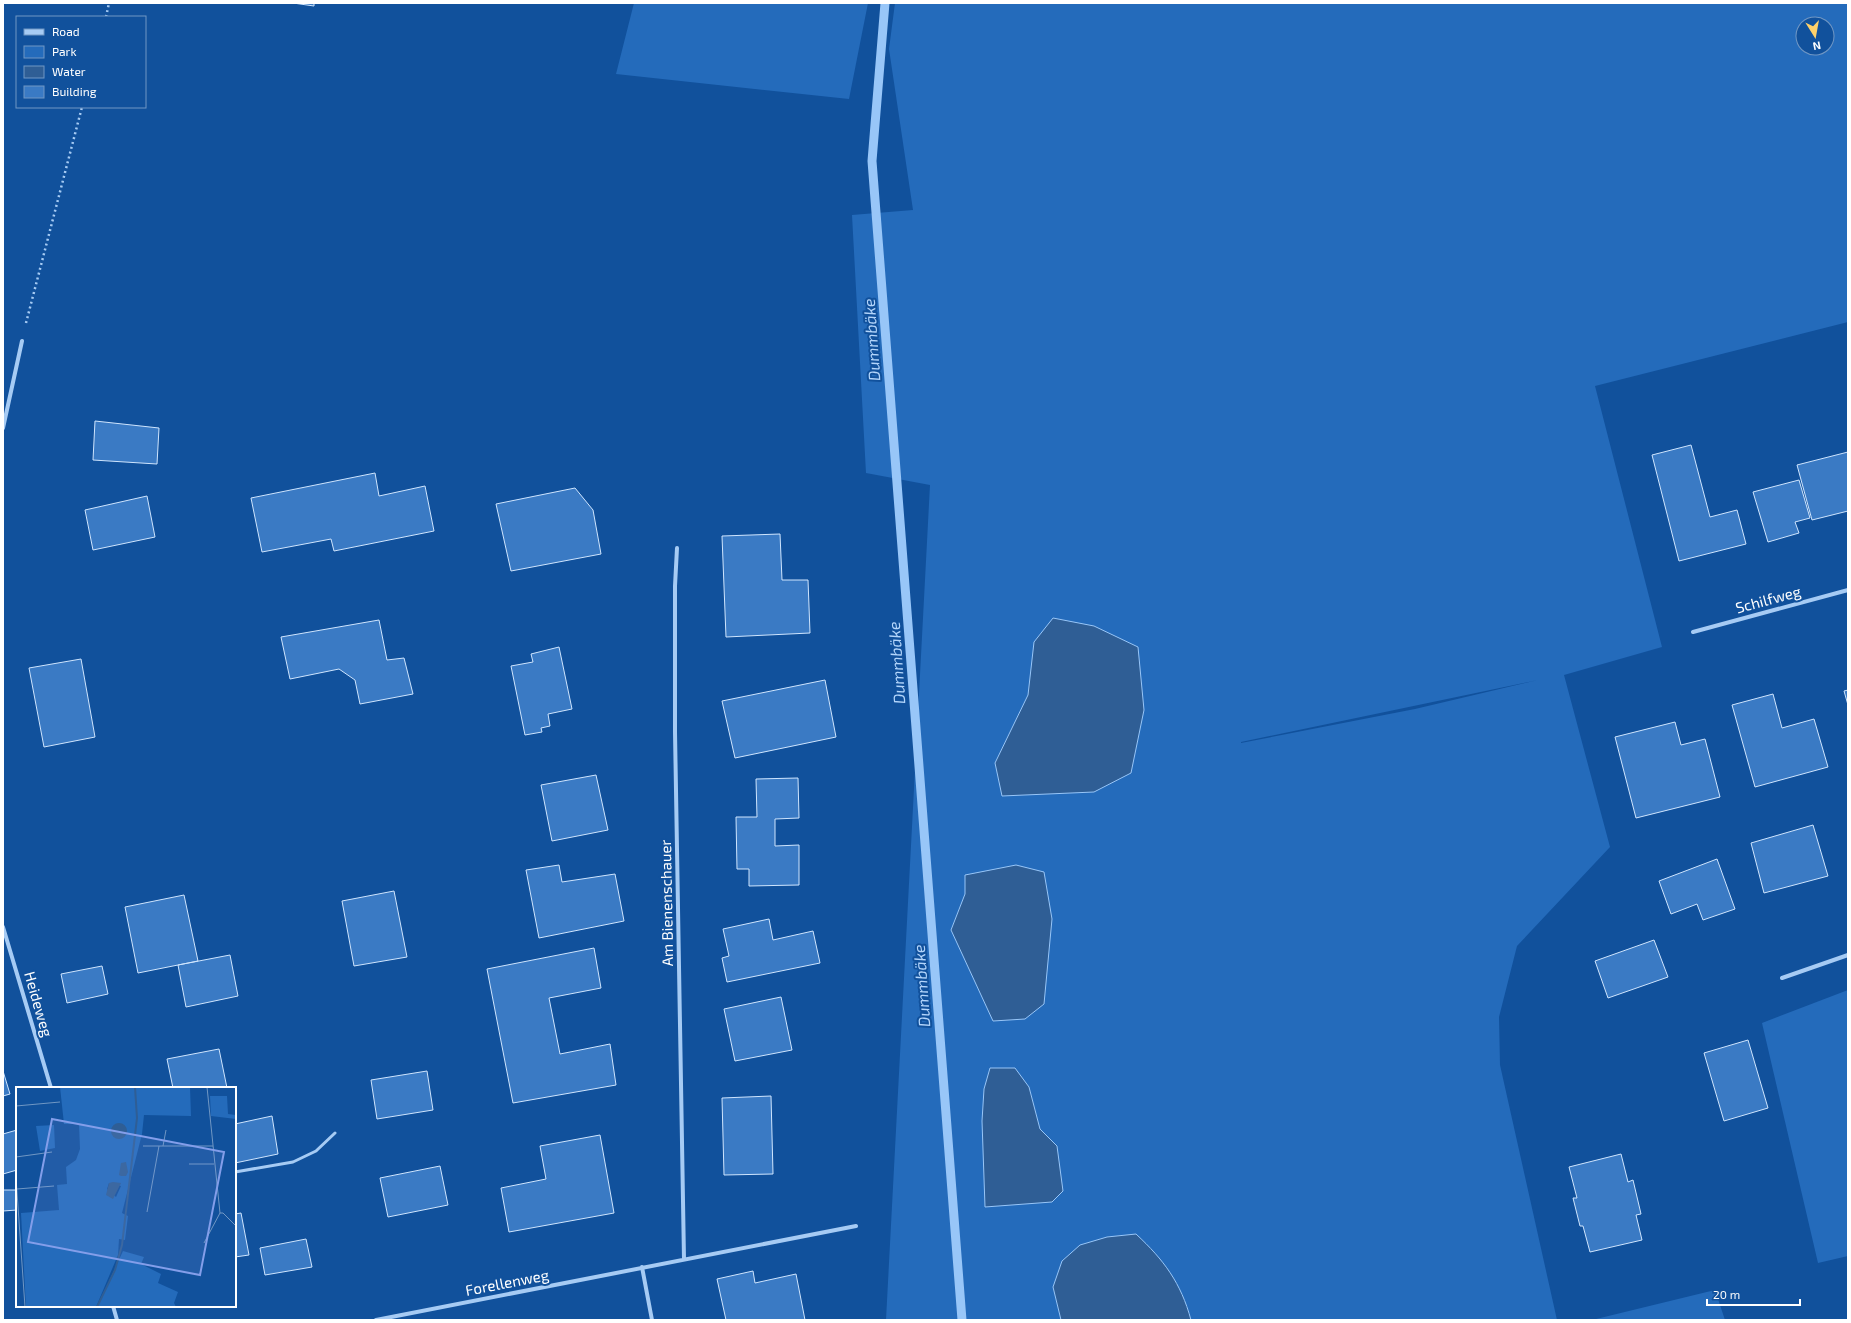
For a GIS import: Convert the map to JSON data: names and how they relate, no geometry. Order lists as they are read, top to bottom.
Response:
{
  "streets": {
    "street": [
      "Schilfweg",
      "Am Bienenschauer",
      "Heideweg",
      "Forellenweg"
    ]
  },
  "crossings": [
    ["Am Bienenschauer", "Forellenweg"]
  ],
  "water": ["Dummbäke"],
  "legend": [
    "Road",
    "Park",
    "Water",
    "Building"
  ],
  "scale_bar": "20 m",
  "north": "bottom"
}
